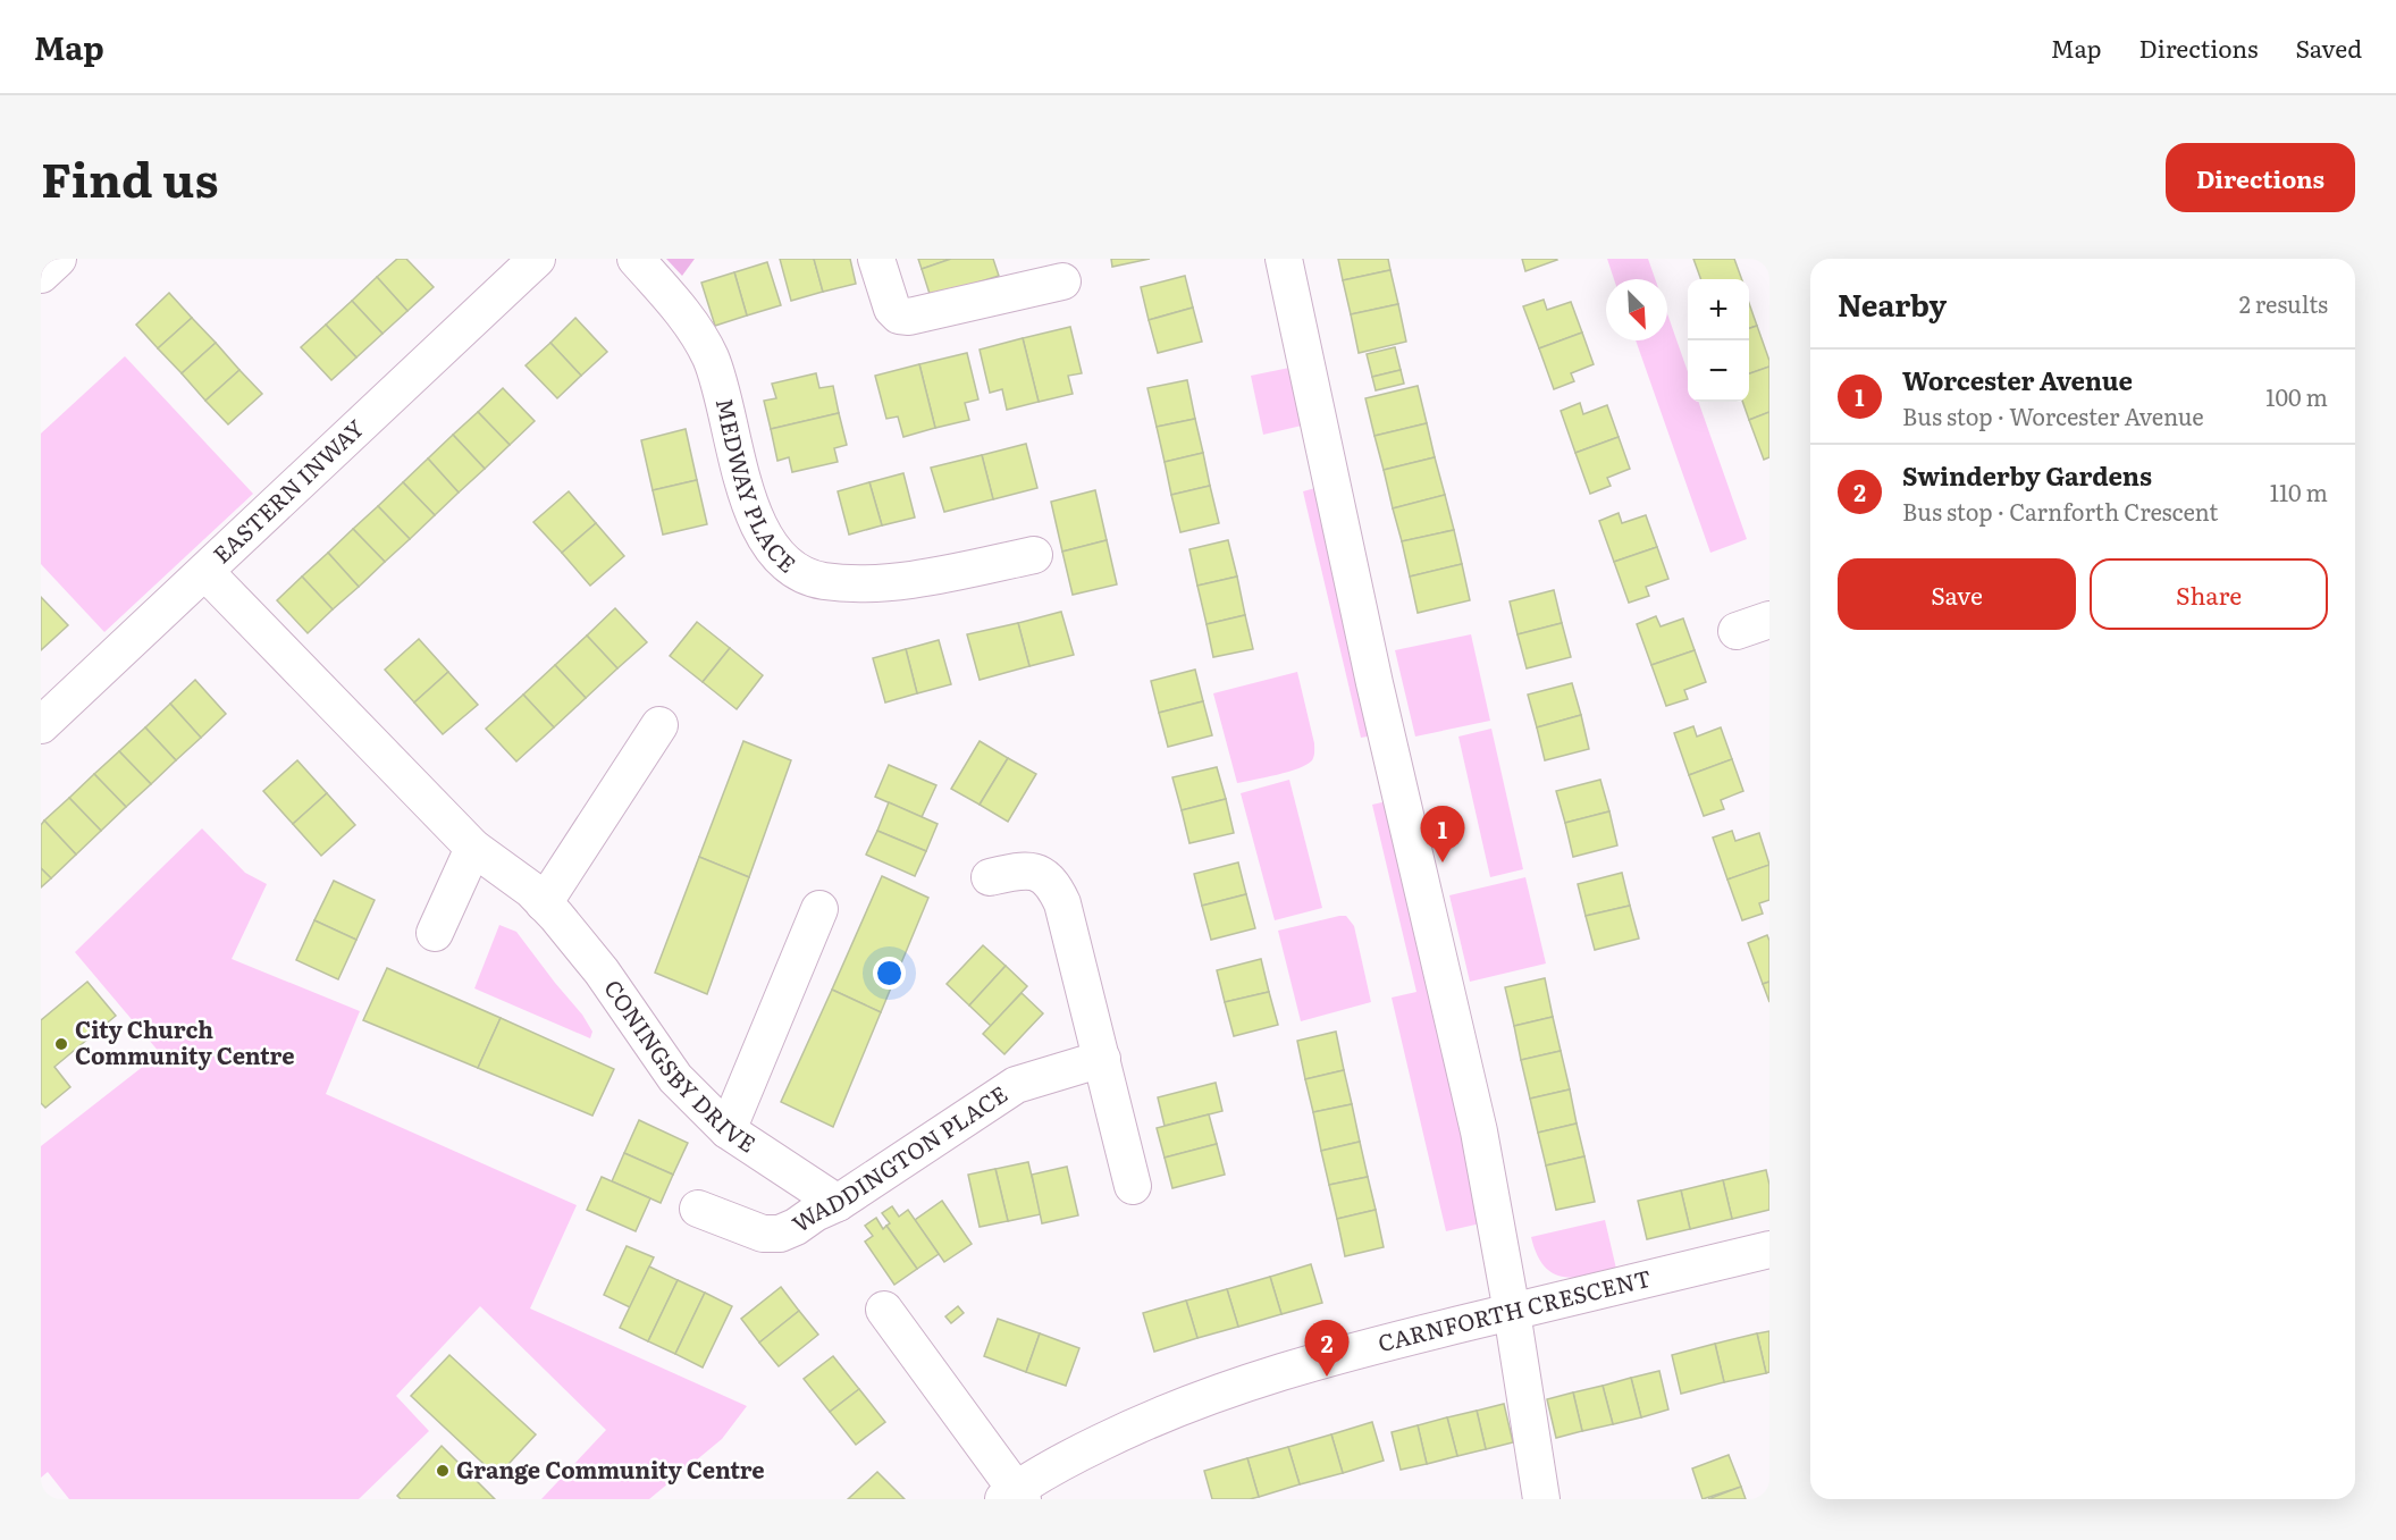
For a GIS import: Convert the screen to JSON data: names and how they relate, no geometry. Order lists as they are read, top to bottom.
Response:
{
  "streets": {
    "street": [
      "MEDWAY PLACE",
      "EASTERN INWAY",
      "CONINGSBY DRIVE",
      "WADDINGTON PLACE",
      "CARNFORTH CRESCENT"
    ]
  },
  "crossings": [
    ["EASTERN INWAY", "CONINGSBY DRIVE"],
    ["CONINGSBY DRIVE", "WADDINGTON PLACE"]
  ],
  "places": ["City Church Community Centre", "Grange Community Centre"],
  "north": "bottom right",
  "page": {
    "header": "Map",
    "nav": ["Map", "Directions", "Saved"],
    "title": "Find us",
    "buttons": [
      "Directions",
      ["Save", "Share"]
    ],
    "heading": ["Nearby", "2 results"],
    "map_buttons": ["+", "−"],
    "list": [
      {
        "mark": "1",
        "name": "Worcester Avenue",
        "note": "Bus stop · Worcester Avenue",
        "value": "100 m"
      },
      {
        "mark": "2",
        "name": "Swinderby Gardens",
        "note": "Bus stop · Carnforth Crescent",
        "value": "110 m"
      }
    ],
    "pins": ["1", "2"]
  }
}
